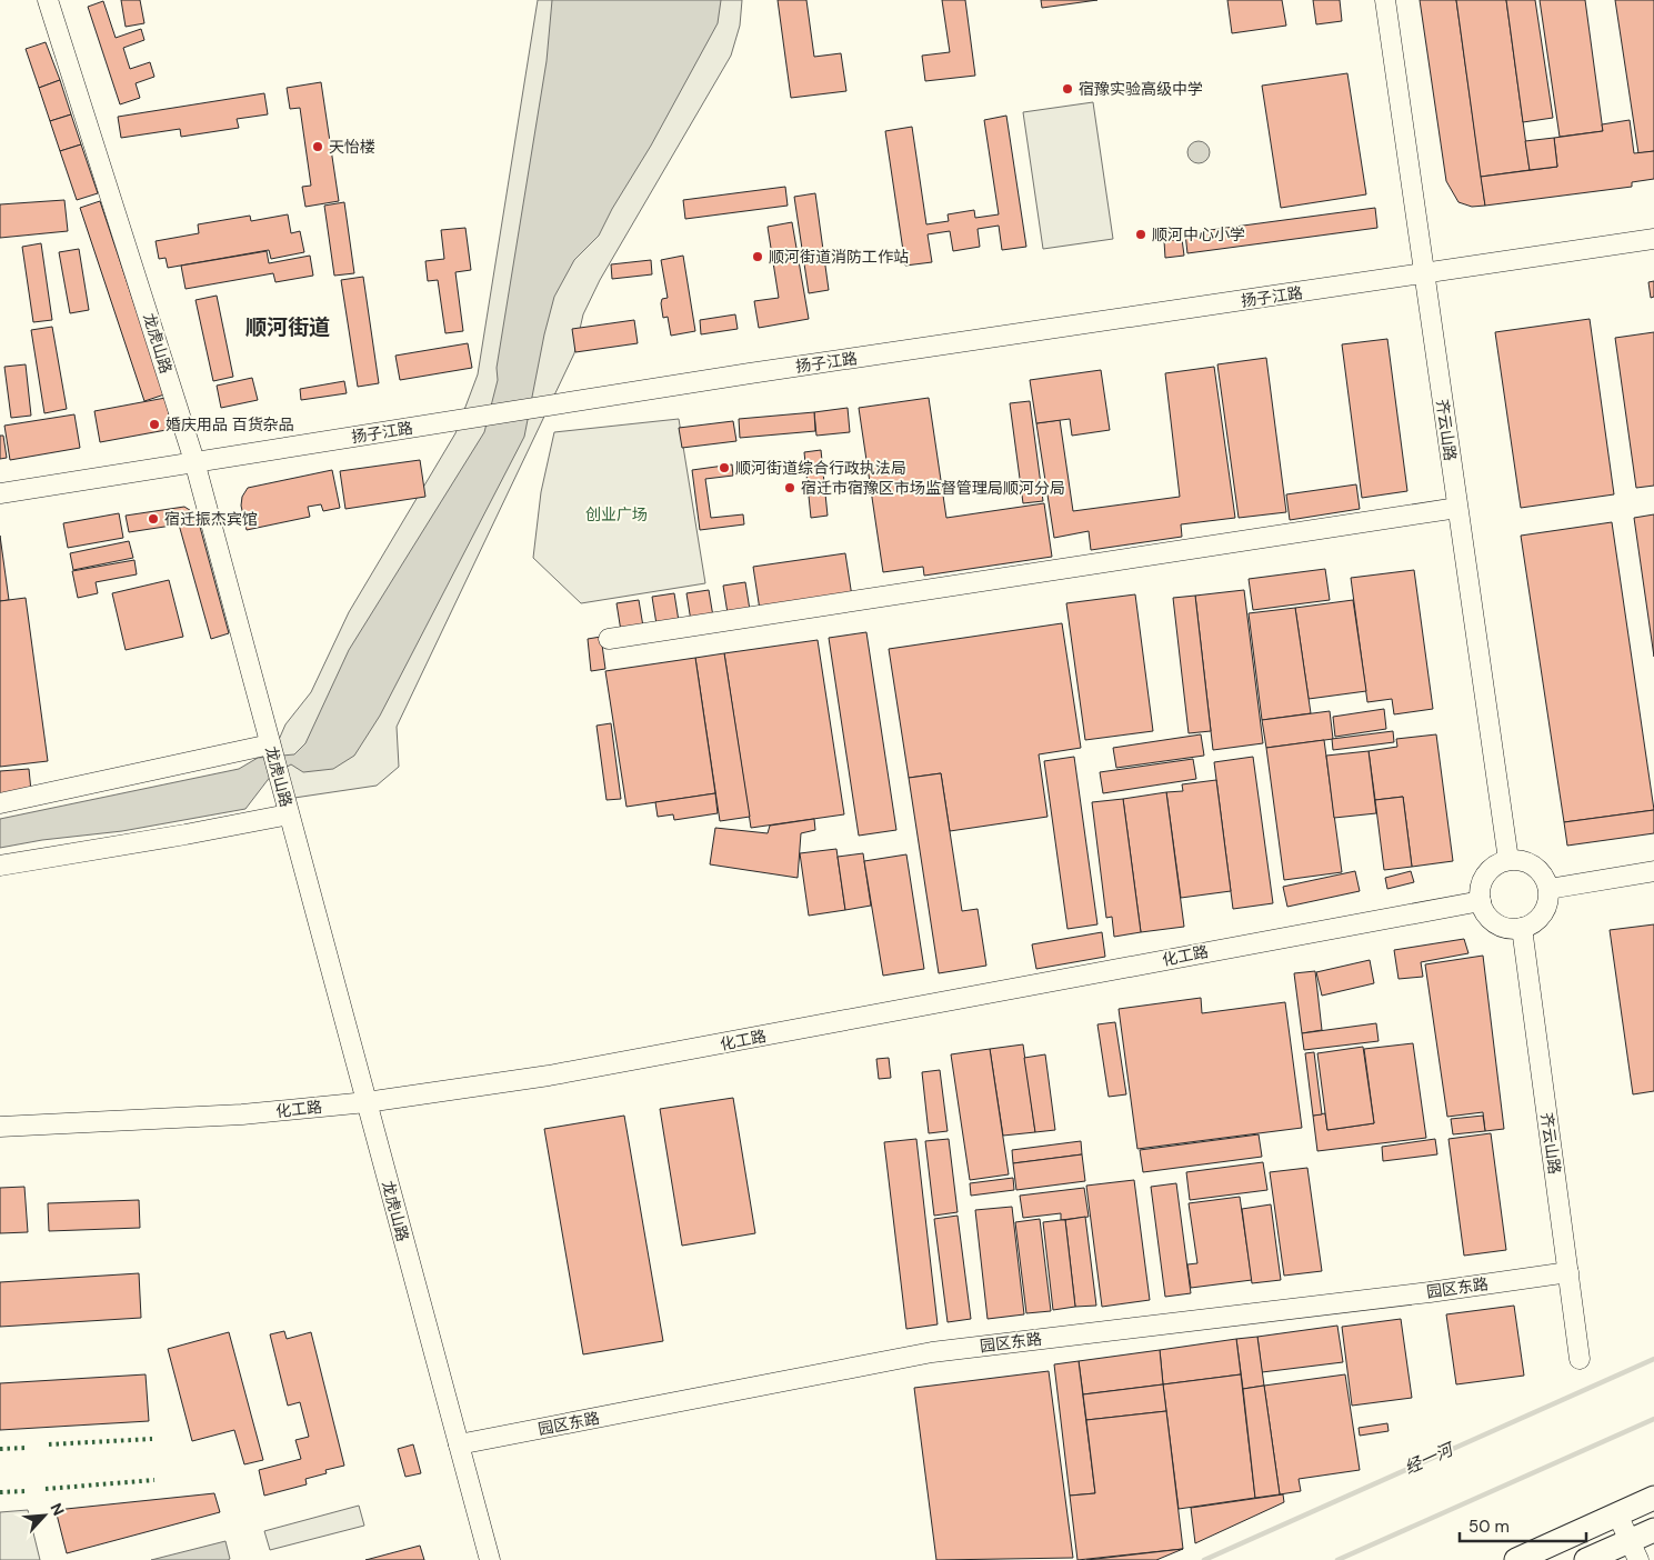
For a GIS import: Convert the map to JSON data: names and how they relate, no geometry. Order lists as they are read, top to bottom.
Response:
{
  "streets": {
    "street": [
      "扬子江路",
      "龙虎山路",
      "齐云山路",
      "化工路",
      "园区东路"
    ]
  },
  "crossings": [
    ["扬子江路", "龙虎山路"],
    ["扬子江路", "齐云山路"],
    ["龙虎山路", "化工路"],
    ["龙虎山路", "园区东路"],
    ["齐云山路", "化工路"],
    ["齐云山路", "园区东路"]
  ],
  "districts": ["顺河街道"],
  "water": ["经一河"],
  "parks": ["创业广场"],
  "places": [
    "宿豫实验高级中学",
    "天怡楼",
    "顺河中心小学",
    "顺河街道消防工作站",
    "婚庆用品 百货杂品",
    "顺河街道综合行政执法局",
    "宿迁市宿豫区市场监督管理局顺河分局",
    "宿迁振杰宾馆"
  ],
  "scale_bar": "50 m",
  "north": "top right"
}
